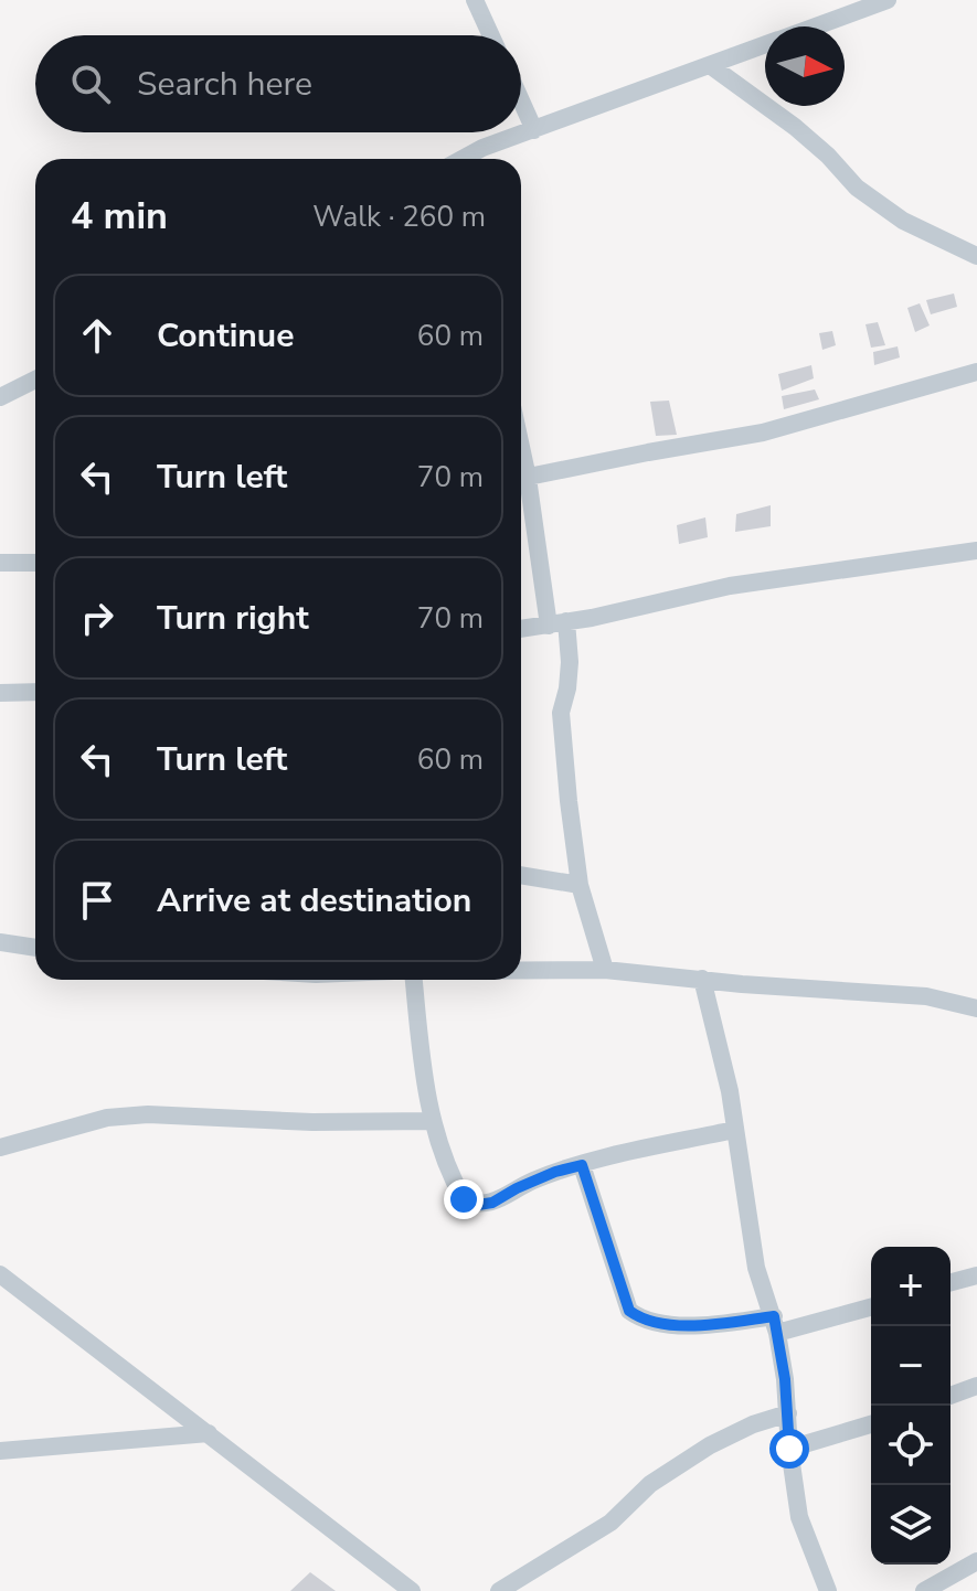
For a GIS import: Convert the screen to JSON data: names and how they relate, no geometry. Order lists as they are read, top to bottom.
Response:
{
  "north": "right",
  "page": {
    "search": "Search here",
    "heading": ["4 min", "Walk · 260 m"],
    "list": [
      ["Continue", "60 m"],
      ["Turn left", "70 m"],
      ["Turn right", "70 m"],
      ["Turn left", "60 m"],
      "Arrive at destination"
    ],
    "map_buttons": ["+", "−"]
  }
}
